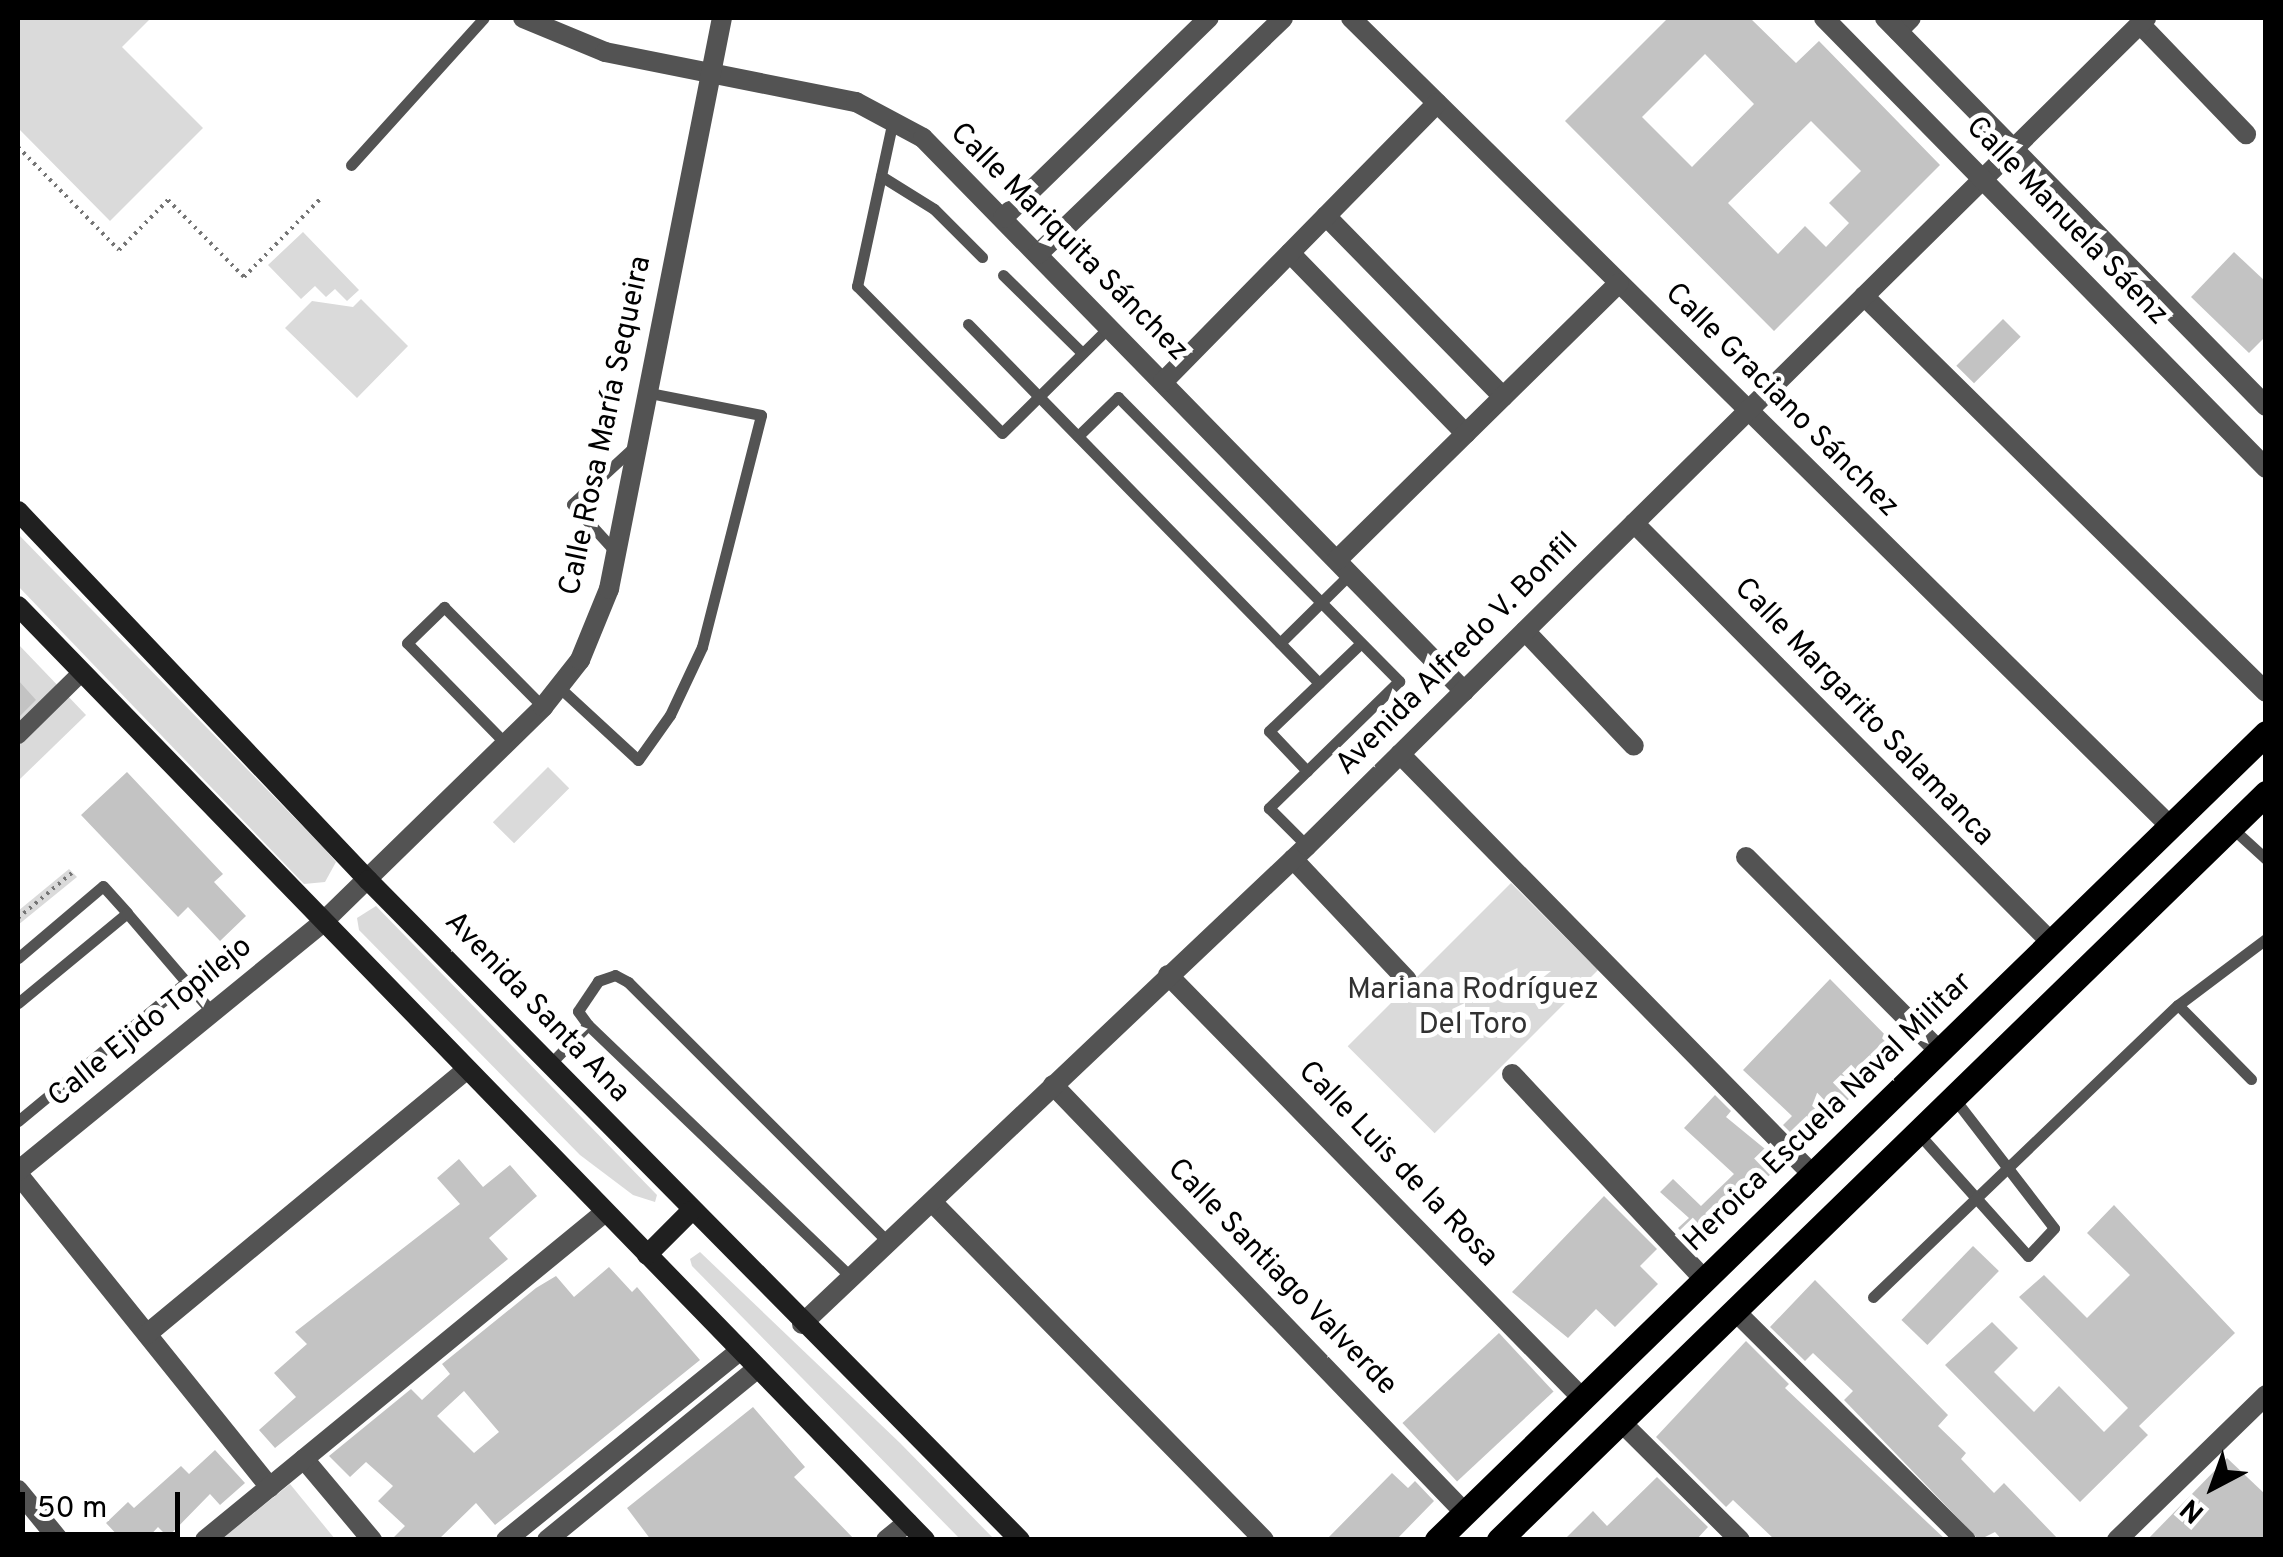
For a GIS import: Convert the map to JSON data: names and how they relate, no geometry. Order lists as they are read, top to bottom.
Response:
{
  "streets": {
    "main road": ["Avenida Santa Ana", "Heroica Escuela Naval Militar"],
    "street": [
      "Calle Manuela Sáenz",
      "Calle Mariquita Sánchez",
      "Calle Graciano Sánchez",
      "Calle Rosa María Sequeira",
      "Avenida Alfredo V. Bonfil",
      "Calle Margarito Salamanca",
      "Calle Ejido Topilejo",
      "Calle Luis de la Rosa",
      "Calle Santiago Valverde"
    ]
  },
  "crossings": [
    ["Calle Manuela Sáenz", "Avenida Alfredo V. Bonfil"],
    ["Calle Mariquita Sánchez", "Calle Rosa María Sequeira"],
    ["Calle Mariquita Sánchez", "Avenida Alfredo V. Bonfil"],
    ["Calle Graciano Sánchez", "Avenida Alfredo V. Bonfil"],
    ["Calle Graciano Sánchez", "Heroica Escuela Naval Militar"],
    ["Calle Rosa María Sequeira", "Avenida Santa Ana"],
    ["Calle Rosa María Sequeira", "Calle Ejido Topilejo"],
    ["Avenida Alfredo V. Bonfil", "Calle Margarito Salamanca"],
    ["Avenida Alfredo V. Bonfil", "Avenida Santa Ana"],
    ["Avenida Alfredo V. Bonfil", "Calle Luis de la Rosa"],
    ["Avenida Alfredo V. Bonfil", "Calle Santiago Valverde"],
    ["Calle Margarito Salamanca", "Heroica Escuela Naval Militar"],
    ["Heroica Escuela Naval Militar", "Calle Luis de la Rosa"],
    ["Heroica Escuela Naval Militar", "Calle Santiago Valverde"]
  ],
  "parks": ["Mariana Rodríguez Del Toro"],
  "scale_bar": "50 m",
  "north": "bottom left"
}
